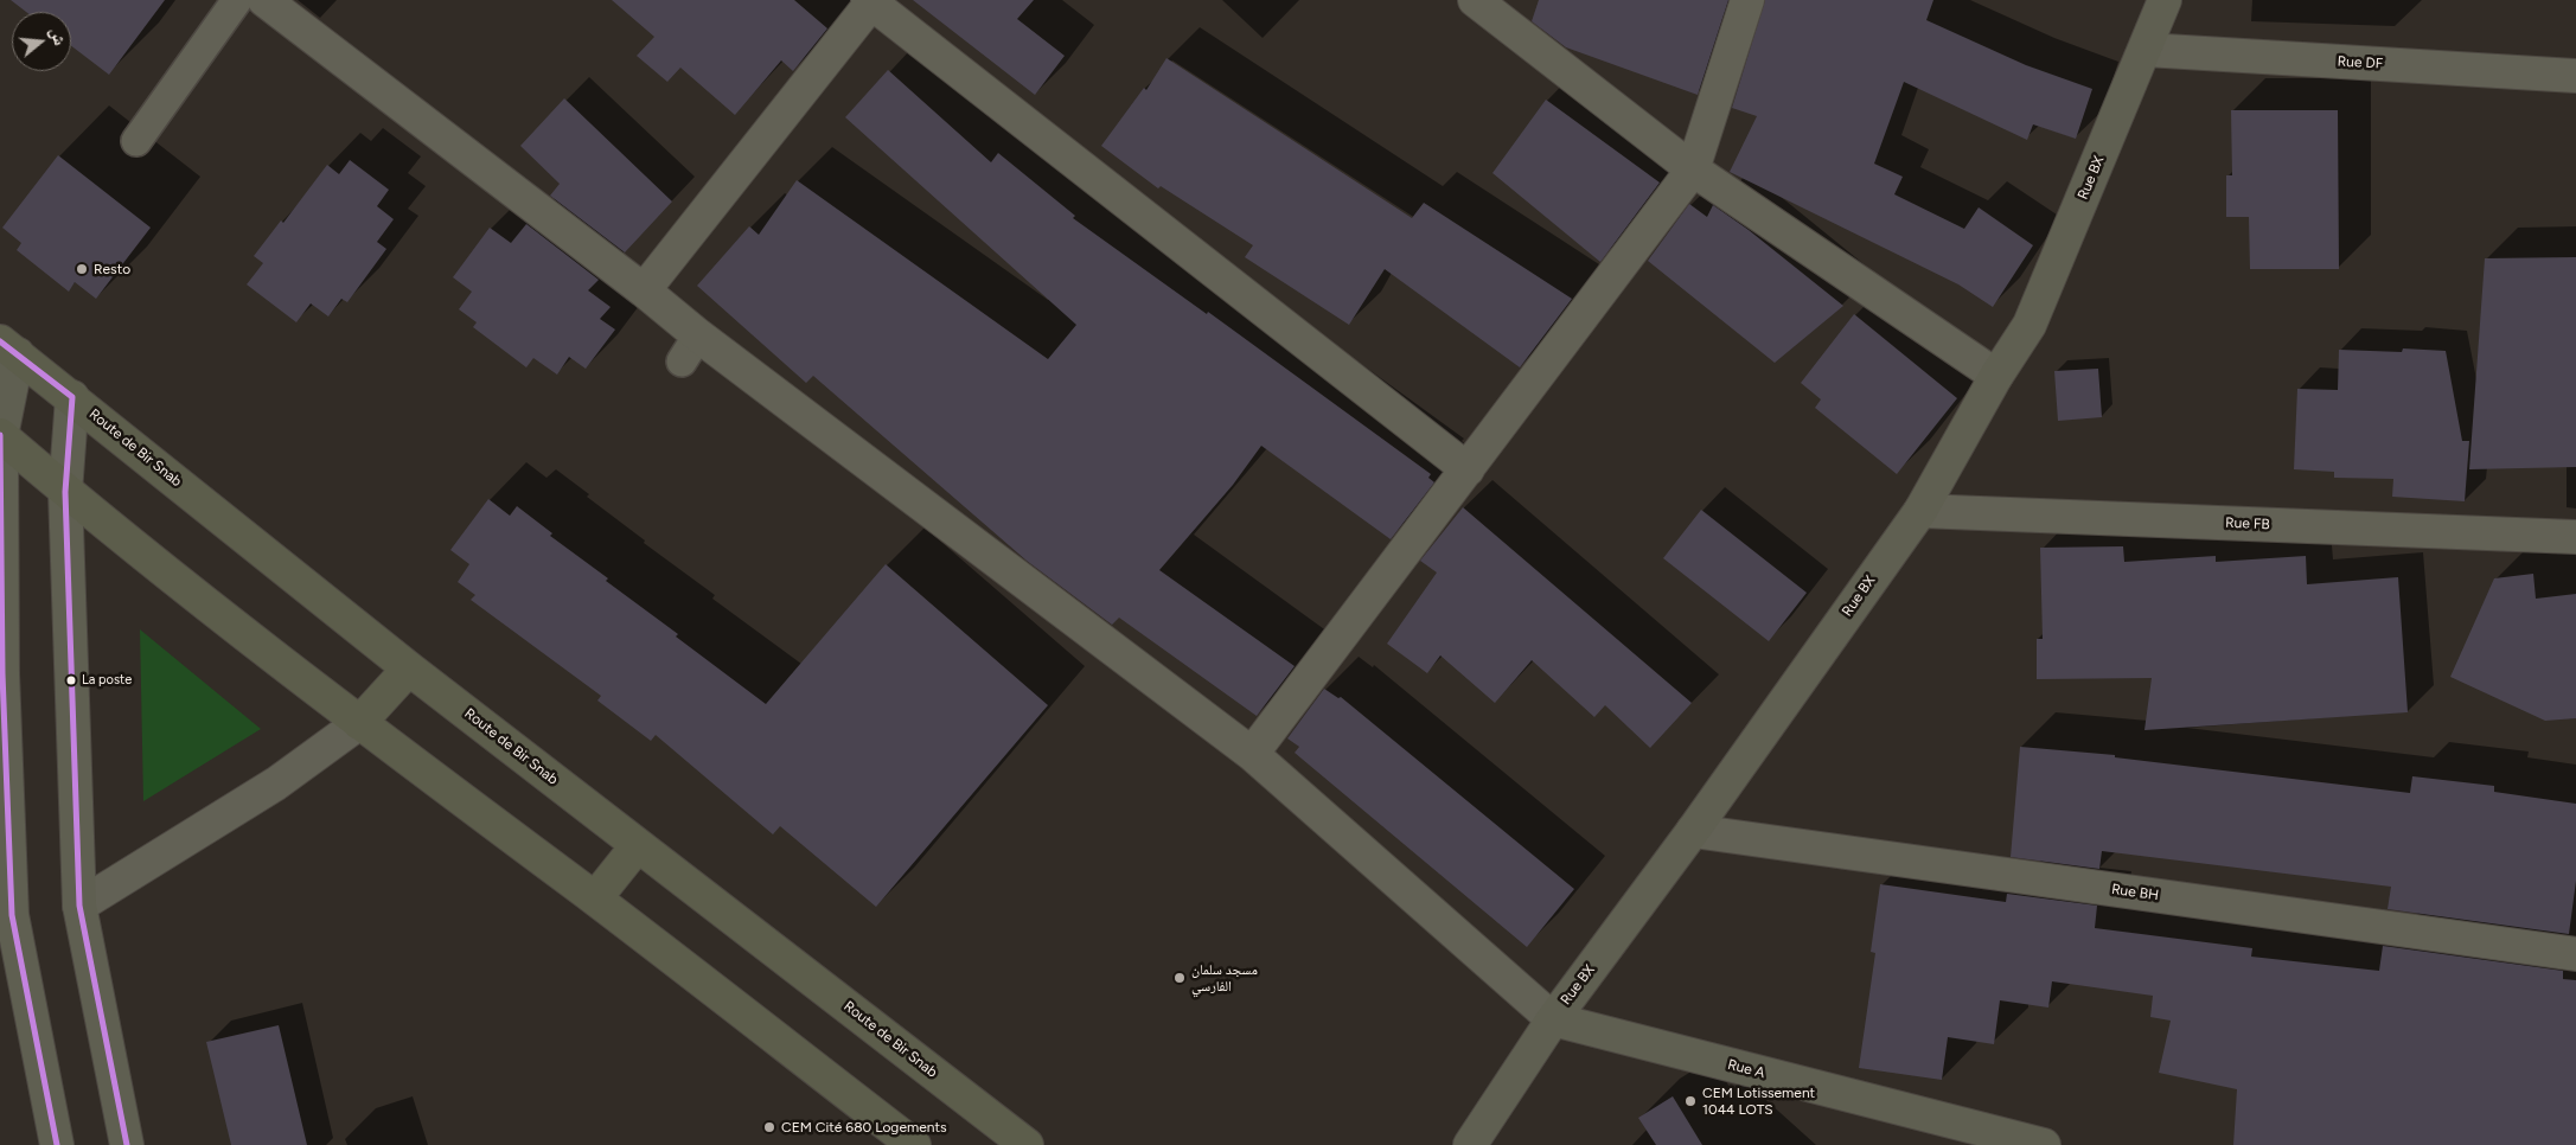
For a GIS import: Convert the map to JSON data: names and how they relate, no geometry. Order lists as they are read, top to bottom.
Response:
{
  "streets": {
    "main road": ["Route de Bir Snab"],
    "street": [
      "Rue DF",
      "Rue BX",
      "Rue FB",
      "Rue BH",
      "Rue A"
    ]
  },
  "crossings": [
    ["Rue DF", "Rue BX"],
    ["Rue BX", "Rue FB"],
    ["Rue BX", "Rue BH"],
    ["Rue BX", "Rue A"]
  ],
  "places": [
    "Resto",
    "La poste",
    "مسجد سلمان الفارسي",
    "CEM Lotissement 1044 LOTS",
    "CEM Cité 680 Logements"
  ],
  "north": "right"
}
